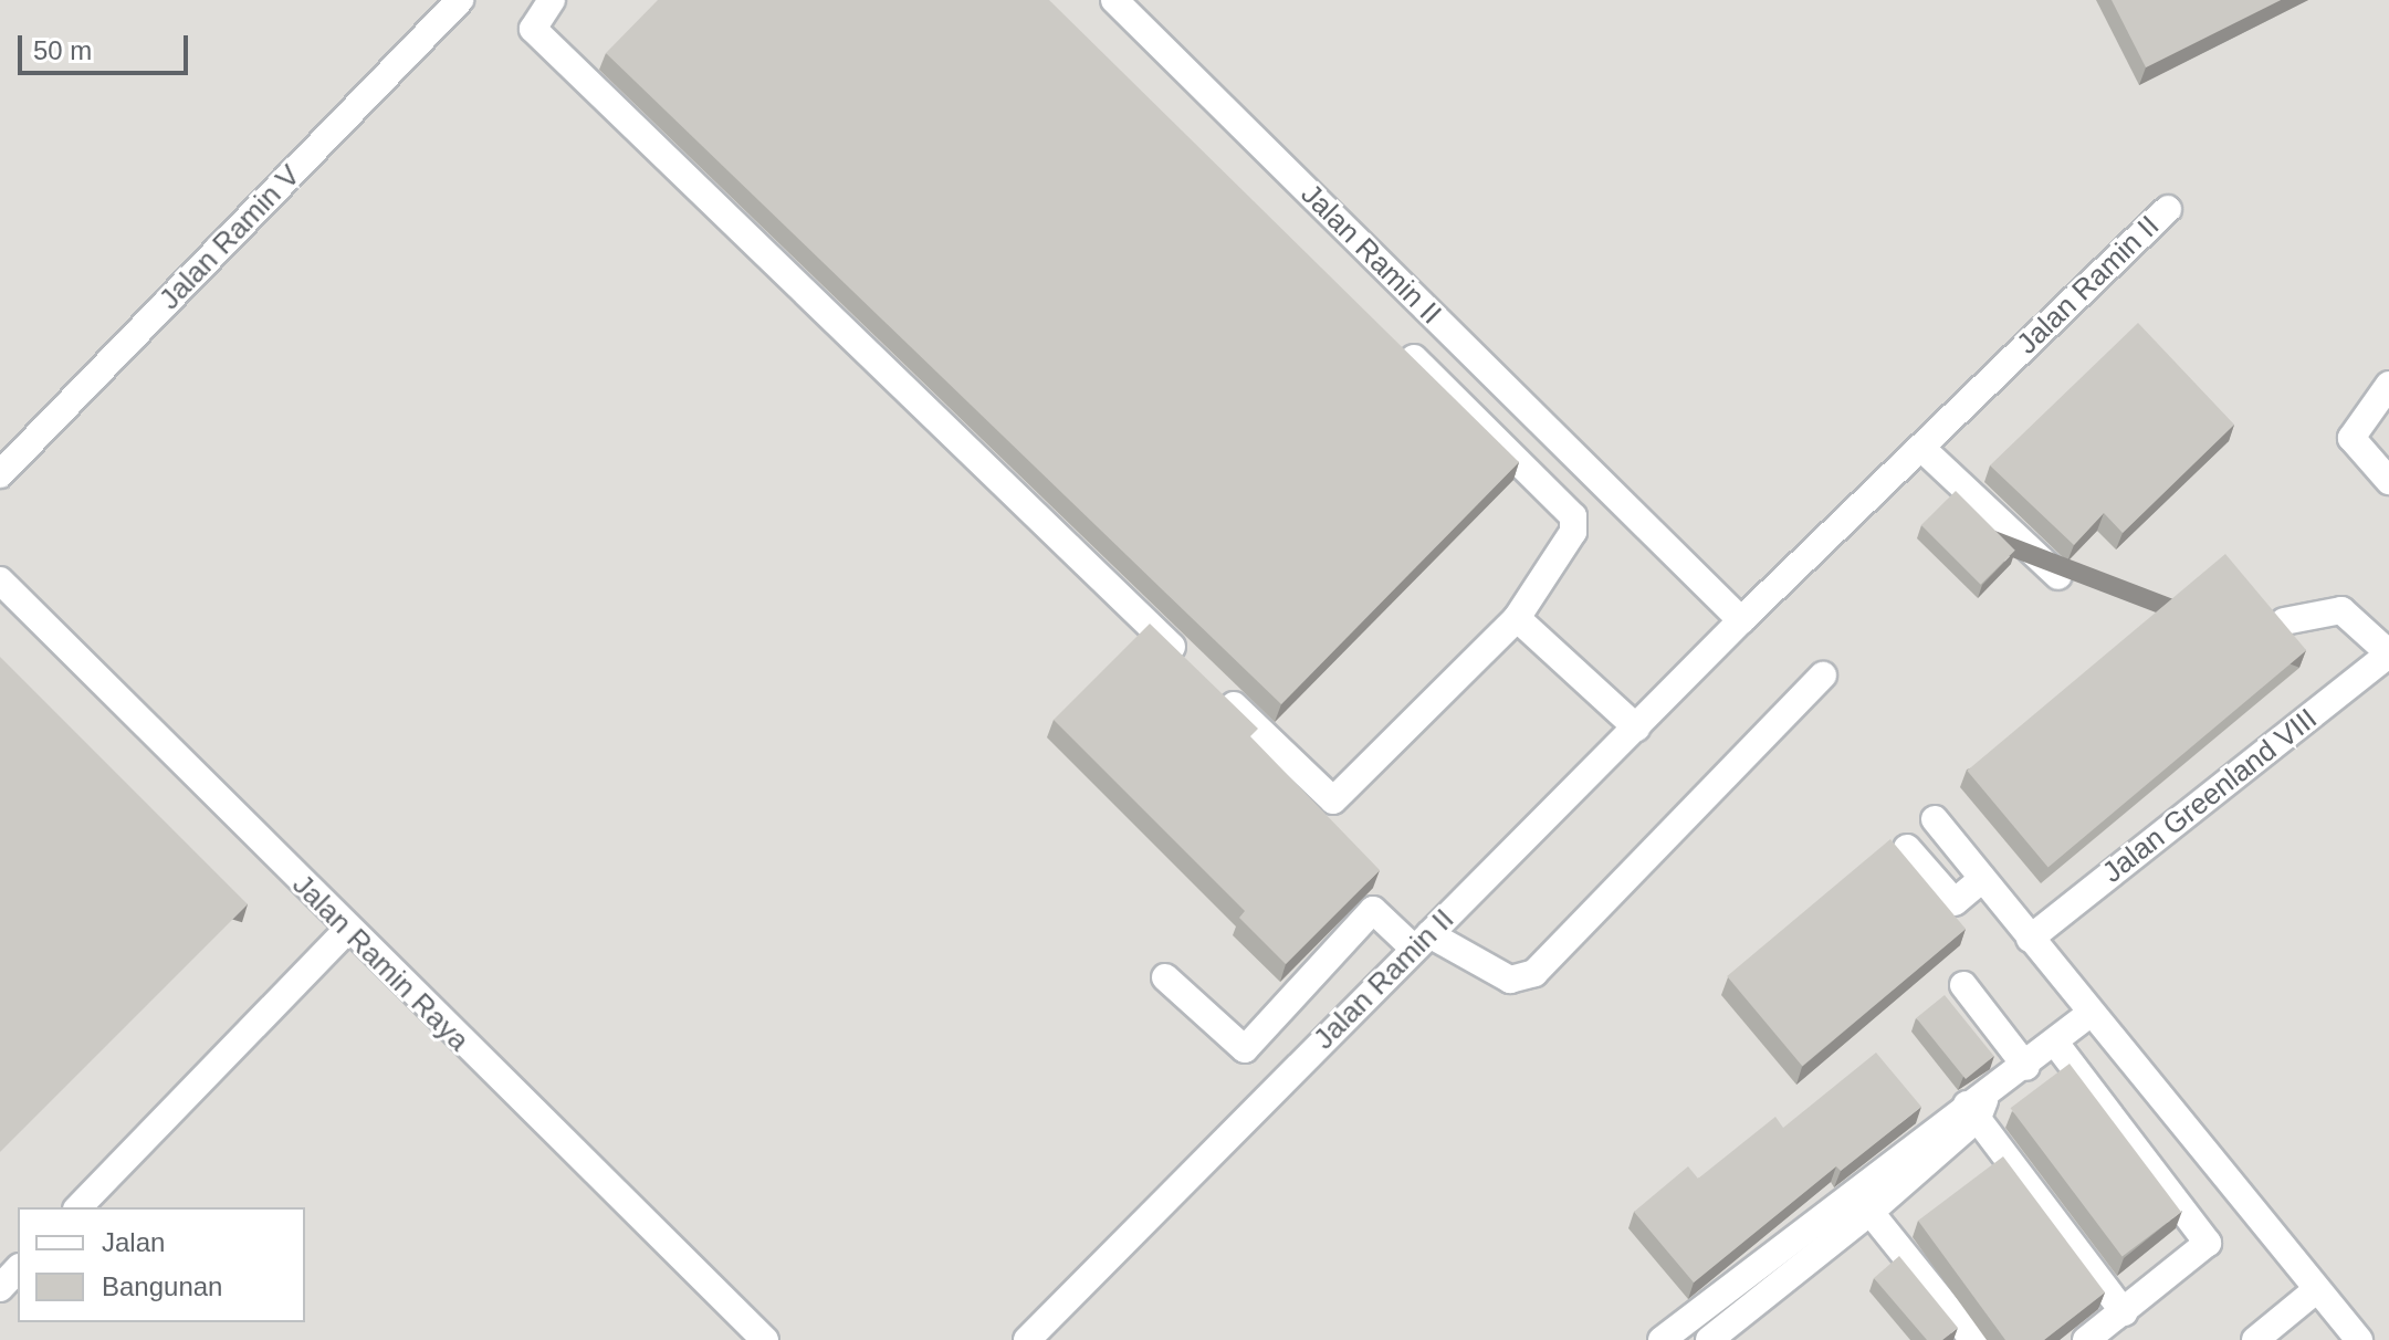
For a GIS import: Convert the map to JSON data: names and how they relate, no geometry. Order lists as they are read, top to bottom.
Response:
{
  "streets": {
    "lane": [
      "Jalan Ramin V",
      "Jalan Ramin II",
      "Jalan Greenland VIII",
      "Jalan Ramin Raya"
    ]
  },
  "legend": ["Jalan", "Bangunan"],
  "scale_bar": "50 m"
}
